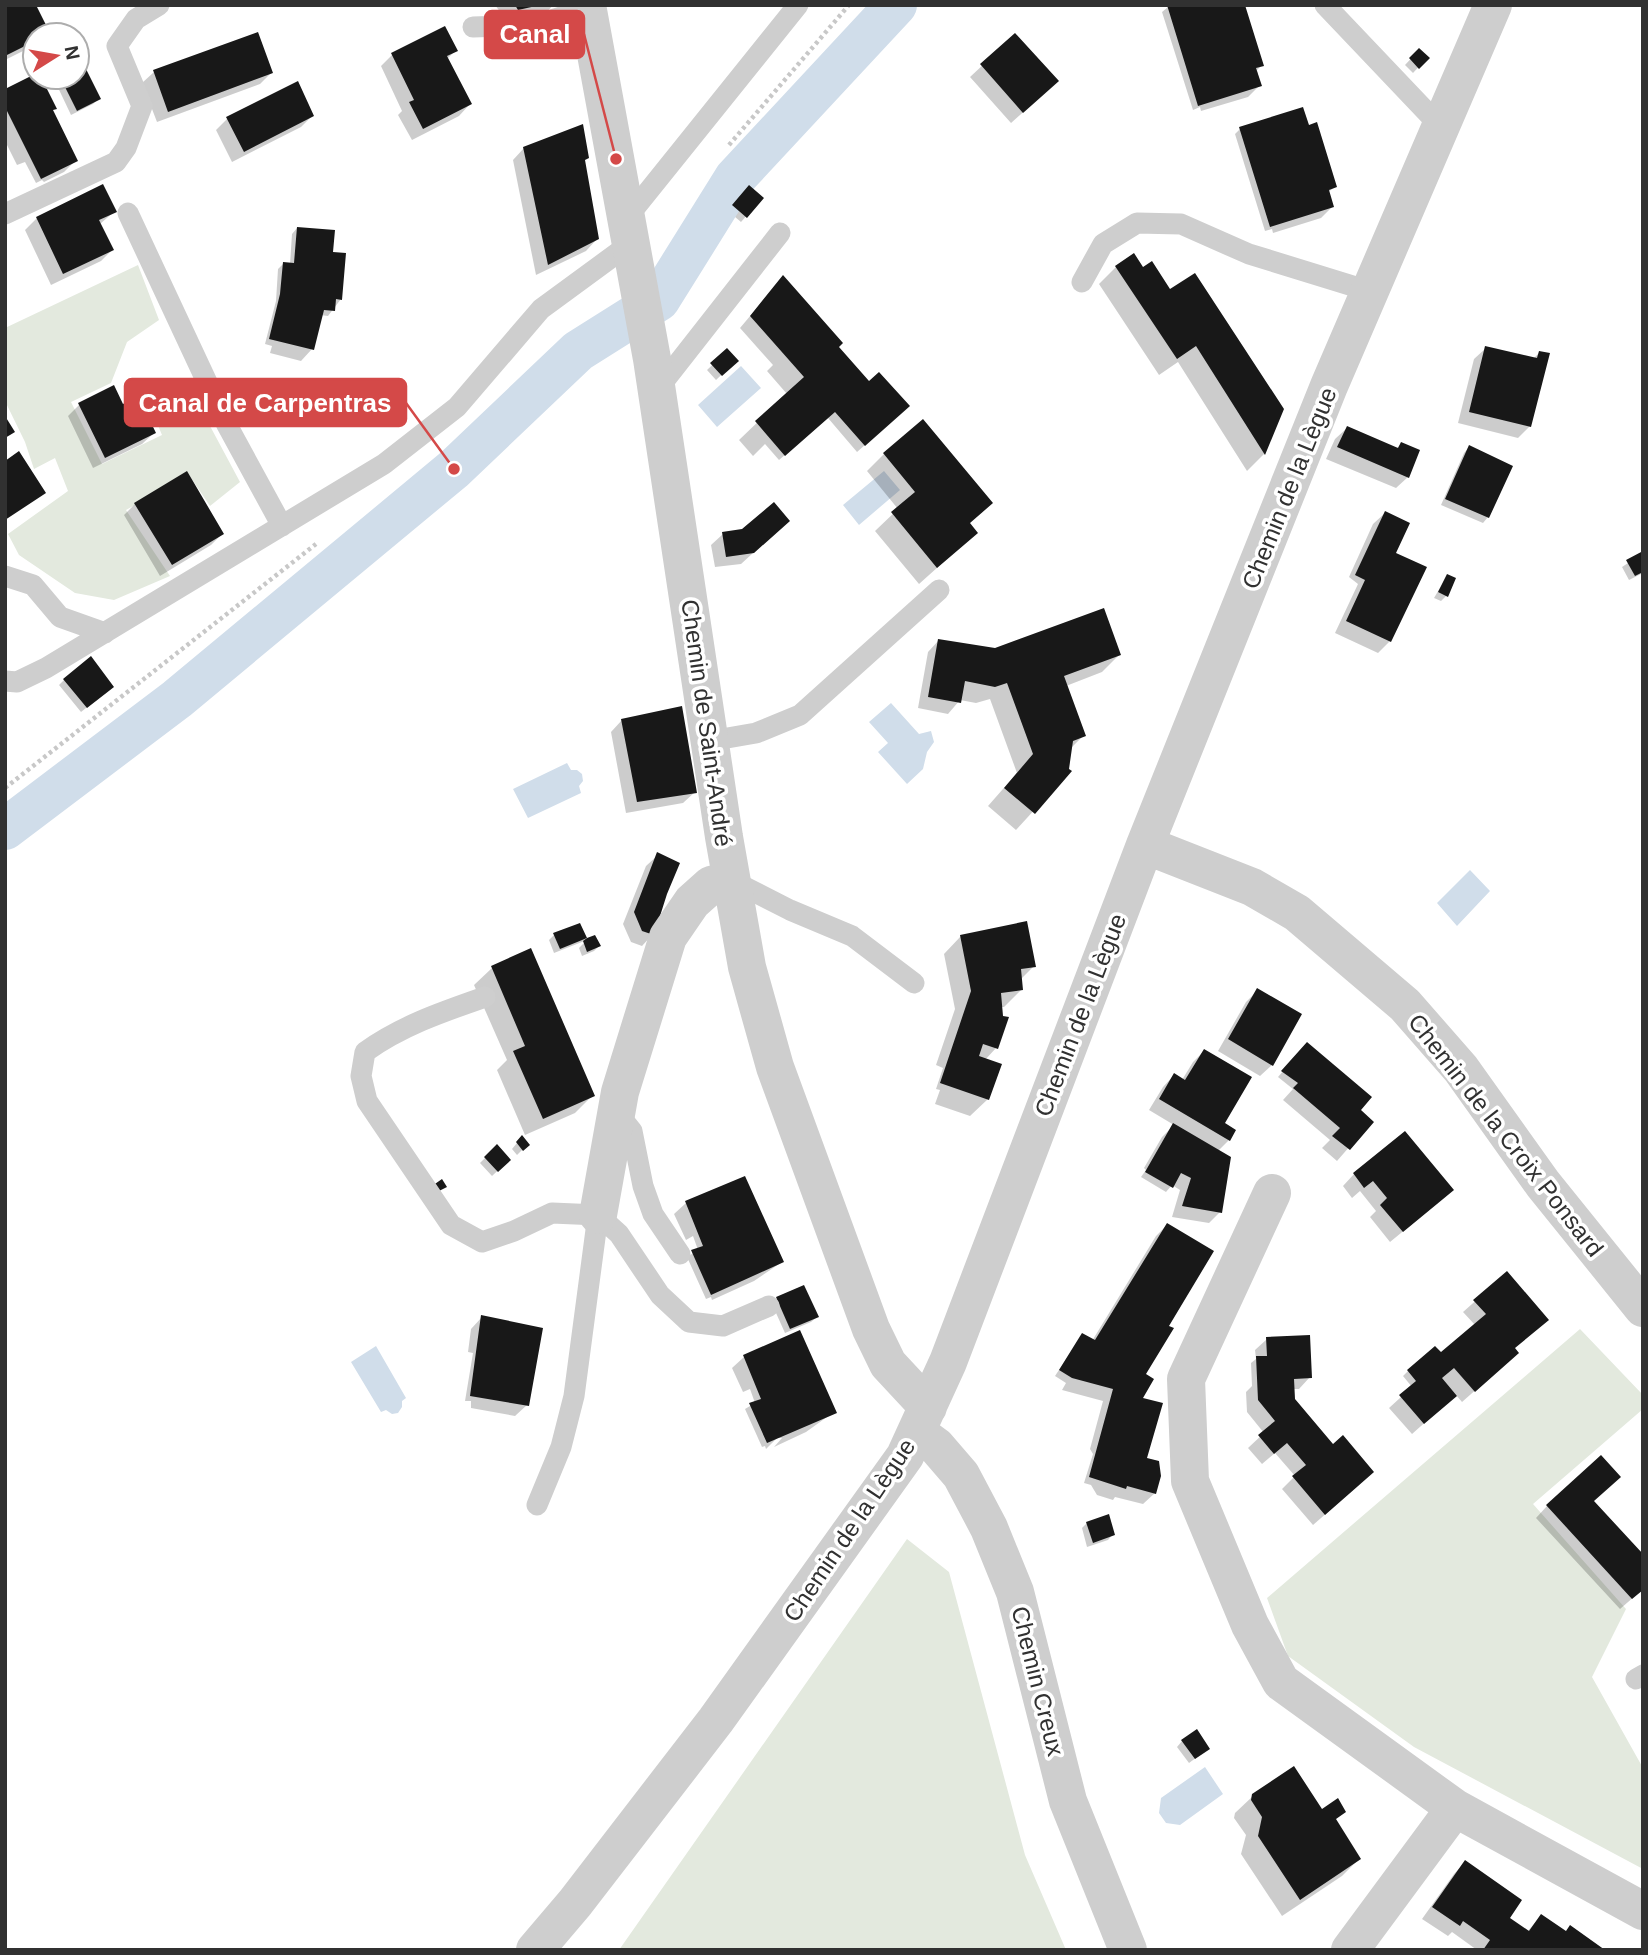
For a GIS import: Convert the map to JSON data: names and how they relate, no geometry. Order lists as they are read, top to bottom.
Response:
{
  "streets": {
    "street": [
      "Chemin de la Lègue",
      "Chemin de Saint-André",
      "Chemin de la Croix Ponsard",
      "Chemin Creux"
    ]
  },
  "crossings": [
    ["Chemin de la Lègue", "Chemin de Saint-André"],
    ["Chemin de la Lègue", "Chemin de la Croix Ponsard"],
    ["Chemin de la Lègue", "Chemin Creux"],
    ["Chemin de Saint-André", "Chemin Creux"]
  ],
  "places": ["Canal", "Canal de Carpentras"],
  "north": "right"
}
